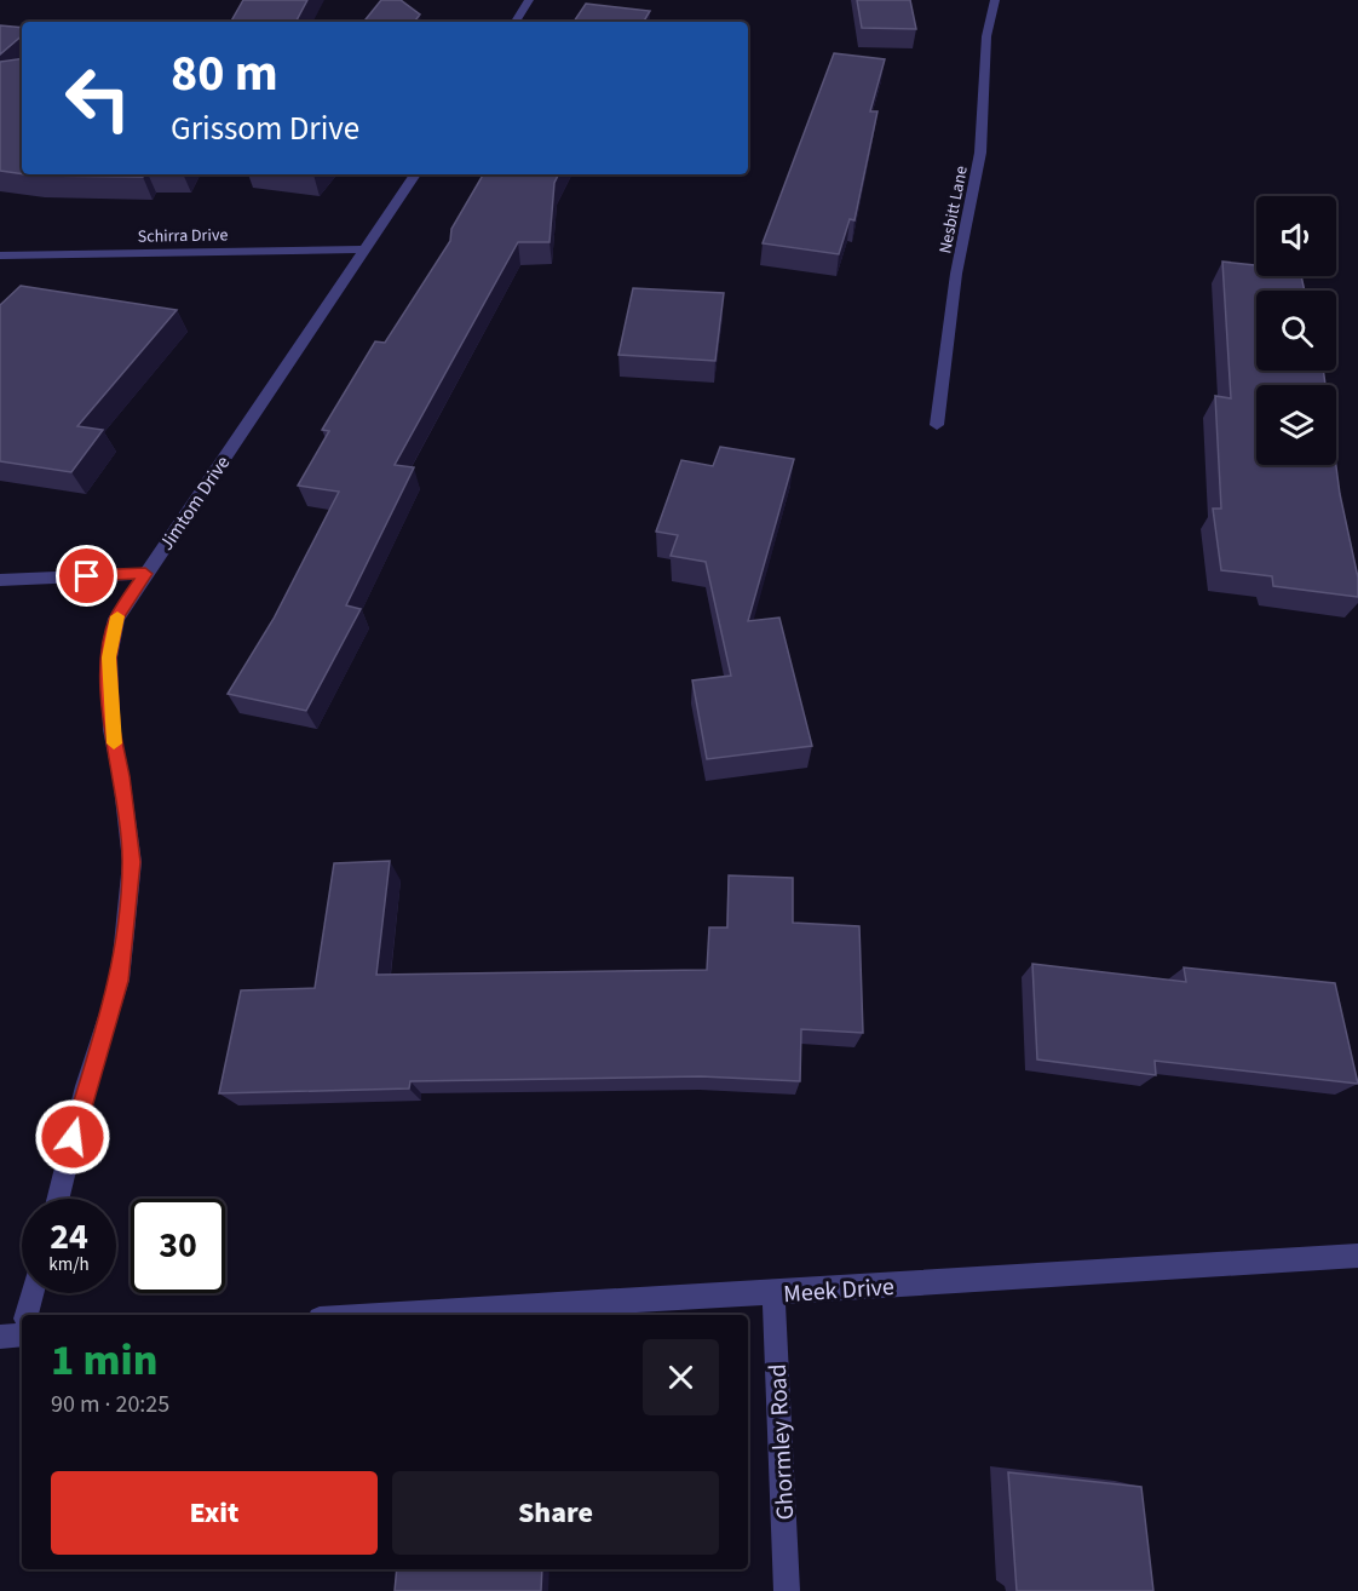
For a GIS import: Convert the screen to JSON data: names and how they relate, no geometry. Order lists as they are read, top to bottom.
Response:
{
  "streets": {
    "street": [
      "Nesbitt Lane",
      "Schirra Drive",
      "Jimtom Drive",
      "Meek Drive",
      "Ghormley Road"
    ]
  },
  "crossings": [
    ["Schirra Drive", "Jimtom Drive"],
    ["Meek Drive", "Ghormley Road"]
  ],
  "page": {
    "turn": ["80 m", "Grissom Drive"],
    "speed": "24 km/h",
    "limit": "30",
    "heading": ["1 min", "90 m · 20:25"],
    "buttons": ["Exit", "Share"]
  }
}
